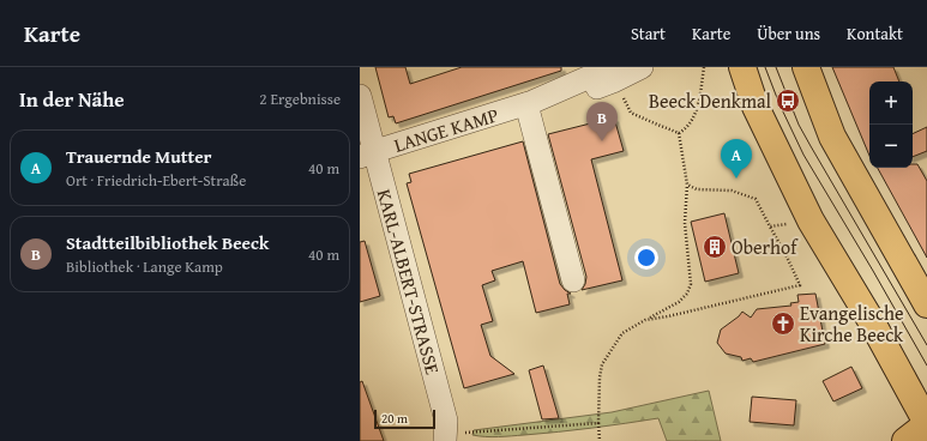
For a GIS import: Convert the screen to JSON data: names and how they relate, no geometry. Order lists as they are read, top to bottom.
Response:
{
  "streets": {
    "street": ["LANGE KAMP", "KARL-ALBERT-STRASSE"]
  },
  "crossings": [
    ["LANGE KAMP", "KARL-ALBERT-STRASSE"]
  ],
  "places": {
    "bus stop": ["Beeck Denkmal"],
    "building": ["Oberhof"],
    "church": ["Evangelische Kirche Beeck"]
  },
  "scale_bar": "20 m",
  "page": {
    "header": "Karte",
    "nav": [
      "Start",
      "Karte",
      "Über uns",
      "Kontakt"
    ],
    "heading": ["In der Nähe", "2 Ergebnisse"],
    "map_buttons": ["+", "−"],
    "pins": ["B", "A"],
    "list": [
      {
        "mark": "A",
        "name": "Trauernde Mutter",
        "note": "Ort · Friedrich-Ebert-Straße",
        "value": "40 m"
      },
      {
        "mark": "B",
        "name": "Stadtteilbibliothek Beeck",
        "note": "Bibliothek · Lange Kamp",
        "value": "40 m"
      }
    ],
    "scale": "20 m"
  }
}
